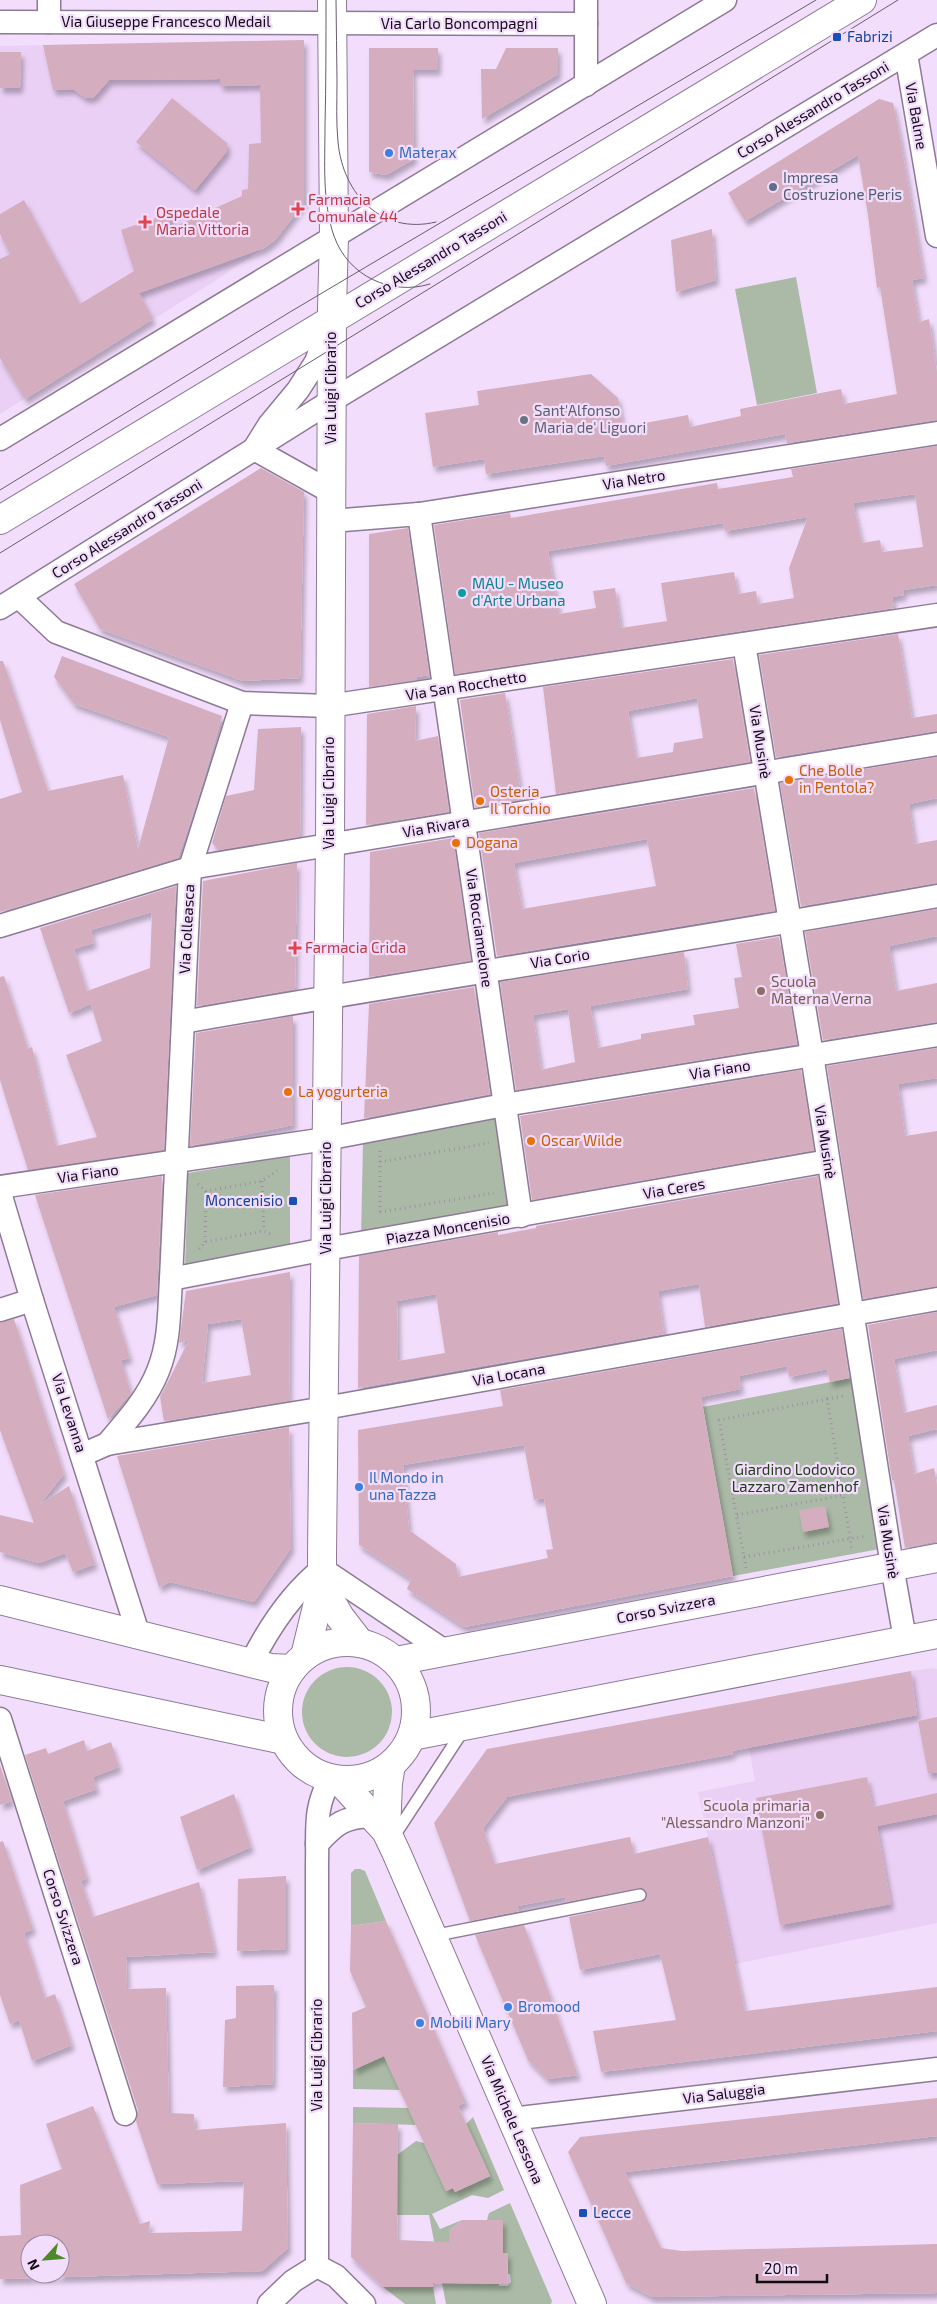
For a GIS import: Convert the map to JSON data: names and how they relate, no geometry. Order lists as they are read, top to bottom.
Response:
{
  "streets": {
    "street": [
      "Via Giuseppe Francesco Medail",
      "Via Carlo Boncompagni",
      "Corso Alessandro Tassoni",
      "Via Balme",
      "Via Luigi Cibrario",
      "Via Netro",
      "Via San Rocchetto",
      "Via Musinè",
      "Via Rivara",
      "Via Rocciamelone",
      "Via Colleasca",
      "Via Corio",
      "Via Fiano",
      "Via Ceres",
      "Piazza Moncenisio",
      "Via Locana",
      "Via Levanna",
      "Corso Svizzera",
      "Via Saluggia",
      "Via Michele Lessona"
    ]
  },
  "crossings": [
    ["Via Giuseppe Francesco Medail", "Via Carlo Boncompagni"],
    ["Via Giuseppe Francesco Medail", "Via Luigi Cibrario"],
    ["Via Carlo Boncompagni", "Via Luigi Cibrario"],
    ["Corso Alessandro Tassoni", "Via Balme"],
    ["Corso Alessandro Tassoni", "Via Luigi Cibrario"],
    ["Corso Alessandro Tassoni", "Via San Rocchetto"],
    ["Via Luigi Cibrario", "Via Netro"],
    ["Via Luigi Cibrario", "Via San Rocchetto"],
    ["Via Luigi Cibrario", "Via Rivara"],
    ["Via Luigi Cibrario", "Via Corio"],
    ["Via Luigi Cibrario", "Piazza Moncenisio"],
    ["Via Luigi Cibrario", "Via Locana"],
    ["Via Luigi Cibrario", "Corso Svizzera"],
    ["Via Luigi Cibrario", "Via Michele Lessona"],
    ["Via Netro", "Via Rocciamelone"],
    ["Via San Rocchetto", "Via Musinè"],
    ["Via San Rocchetto", "Via Rocciamelone"],
    ["Via San Rocchetto", "Via Colleasca"],
    ["Via Musinè", "Via Rivara"],
    ["Via Musinè", "Via Corio"],
    ["Via Musinè", "Via Fiano"],
    ["Via Musinè", "Via Ceres"],
    ["Via Musinè", "Via Locana"],
    ["Via Musinè", "Corso Svizzera"],
    ["Via Rivara", "Via Rocciamelone"],
    ["Via Rivara", "Via Colleasca"],
    ["Via Rocciamelone", "Via Corio"],
    ["Via Rocciamelone", "Via Fiano"],
    ["Via Rocciamelone", "Piazza Moncenisio"],
    ["Via Colleasca", "Via Corio"],
    ["Via Colleasca", "Via Fiano"],
    ["Via Fiano", "Piazza Moncenisio"],
    ["Via Ceres", "Piazza Moncenisio"],
    ["Via Locana", "Via Levanna"],
    ["Corso Svizzera", "Via Michele Lessona"],
    ["Via Saluggia", "Via Michele Lessona"]
  ],
  "parks": ["Giardino Lodovico Lazzaro Zamenhof"],
  "places": {
    "transit": ["Fabrizi", "Moncenisio", "Lecce"],
    "other": [
      "Materax",
      "Impresa Costruzione Peris",
      "Sant'Alfonso Maria de' Liguori",
      "MAU - Museo d'Arte Urbana",
      "Che Bolle in Pentola?",
      "Osteria Il Torchio",
      "Dogana",
      "Scuola Materna Verna",
      "La yogurteria",
      "Oscar Wilde",
      "Il Mondo in una Tazza",
      "Scuola primaria \"Alessandro Manzoni\"",
      "Bromood",
      "Mobili Mary"
    ],
    "health": ["Farmacia Comunale 44", "Ospedale Maria Vittoria", "Farmacia Crida"]
  },
  "scale_bar": "20 m",
  "north": "bottom left"
}
